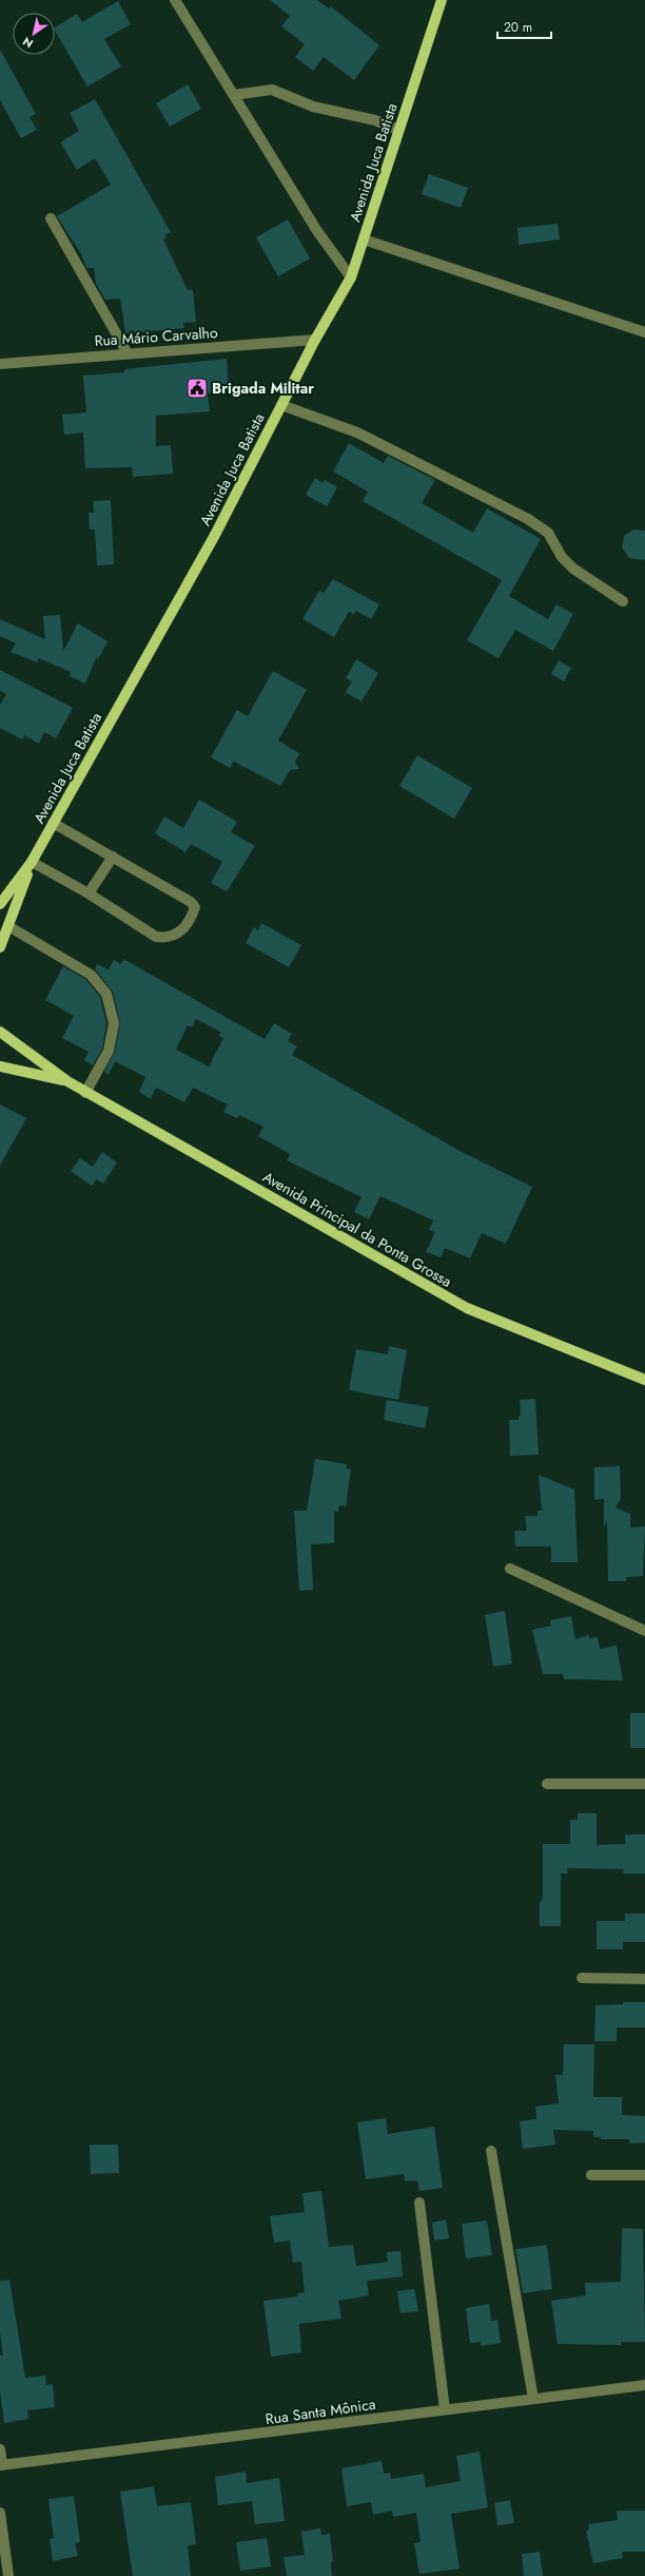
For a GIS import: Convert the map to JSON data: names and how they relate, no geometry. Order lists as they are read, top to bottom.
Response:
{
  "streets": {
    "main road": ["Avenida Juca Batista", "Avenida Principal da Ponta Grossa"],
    "street": ["Rua Mário Carvalho", "Rua Santa Mônica"]
  },
  "crossings": [
    ["Avenida Juca Batista", "Rua Mário Carvalho"]
  ],
  "places": {
    "public building": ["Brigada Militar"]
  },
  "scale_bar": "20 m",
  "north": "bottom left"
}
